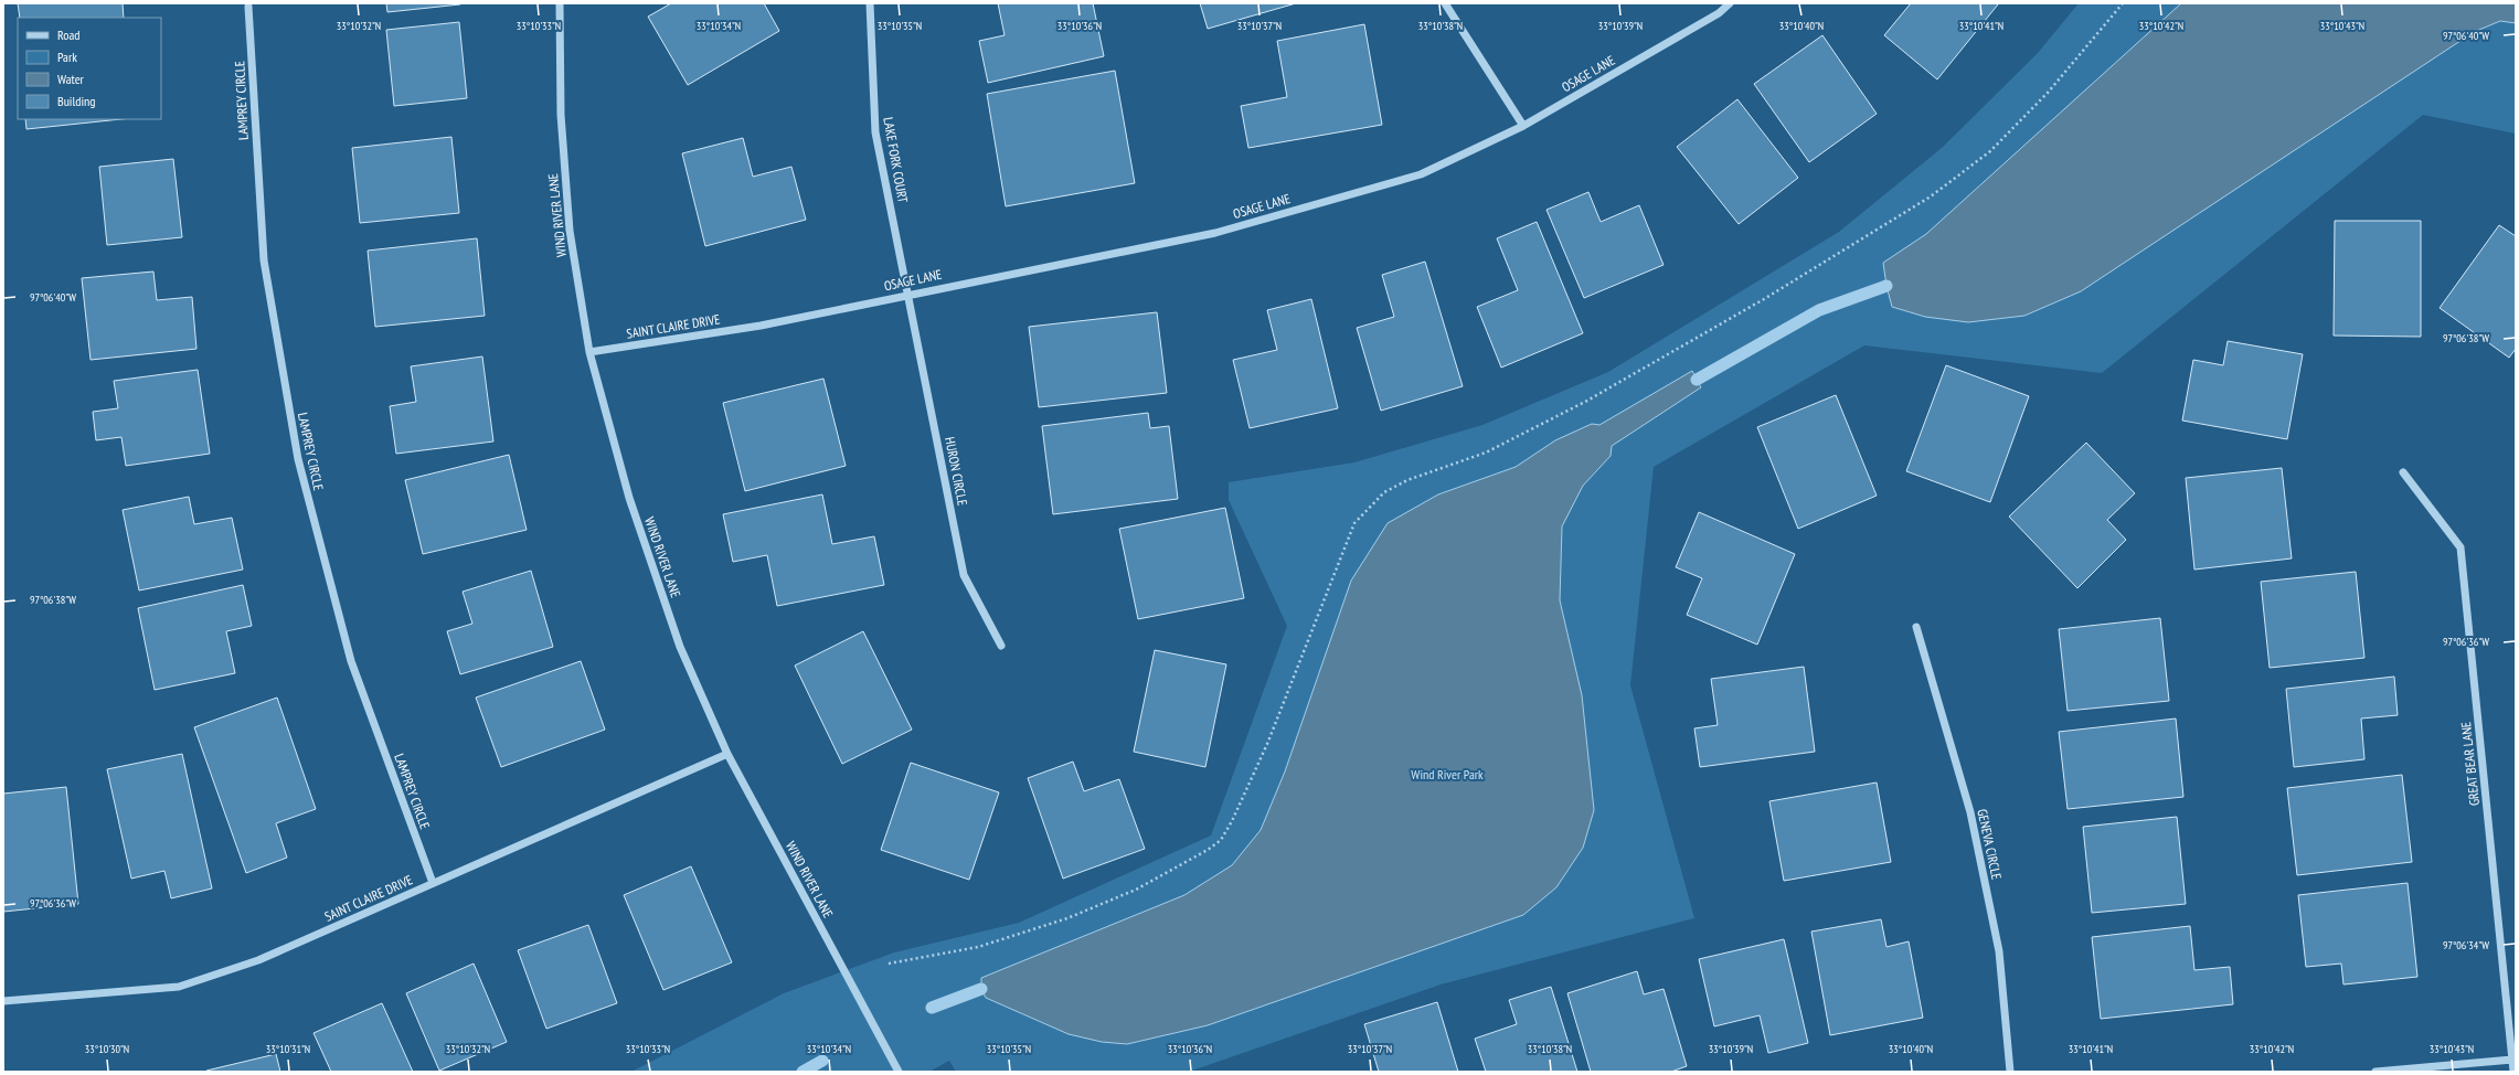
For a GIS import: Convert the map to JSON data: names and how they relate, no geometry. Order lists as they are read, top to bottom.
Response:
{
  "streets": {
    "street": [
      "OSAGE LANE",
      "LAMPREY CIRCLE",
      "LAKE FORK COURT",
      "WIND RIVER LANE",
      "SAINT CLAIRE DRIVE",
      "HURON CIRCLE",
      "GREAT BEAR LANE",
      "GENEVA CIRCLE"
    ]
  },
  "crossings": [
    ["OSAGE LANE", "LAKE FORK COURT"],
    ["OSAGE LANE", "SAINT CLAIRE DRIVE"],
    ["OSAGE LANE", "HURON CIRCLE"],
    ["LAMPREY CIRCLE", "SAINT CLAIRE DRIVE"],
    ["LAKE FORK COURT", "HURON CIRCLE"],
    ["WIND RIVER LANE", "SAINT CLAIRE DRIVE"]
  ],
  "parks": ["Wind River Park"],
  "legend": [
    "Road",
    "Park",
    "Water",
    "Building"
  ],
  "coordinates": [
    "33°10'32\"N",
    "33°10'33\"N",
    "33°10'34\"N",
    "33°10'35\"N",
    "33°10'36\"N",
    "33°10'37\"N",
    "33°10'38\"N",
    "33°10'39\"N",
    "33°10'40\"N",
    "33°10'41\"N",
    "33°10'42\"N",
    "33°10'43\"N",
    "97°06'40\"W",
    "97°06'38\"W",
    "97°06'36\"W",
    "97°06'34\"W",
    "33°10'30\"N",
    "33°10'31\"N"
  ]
}
